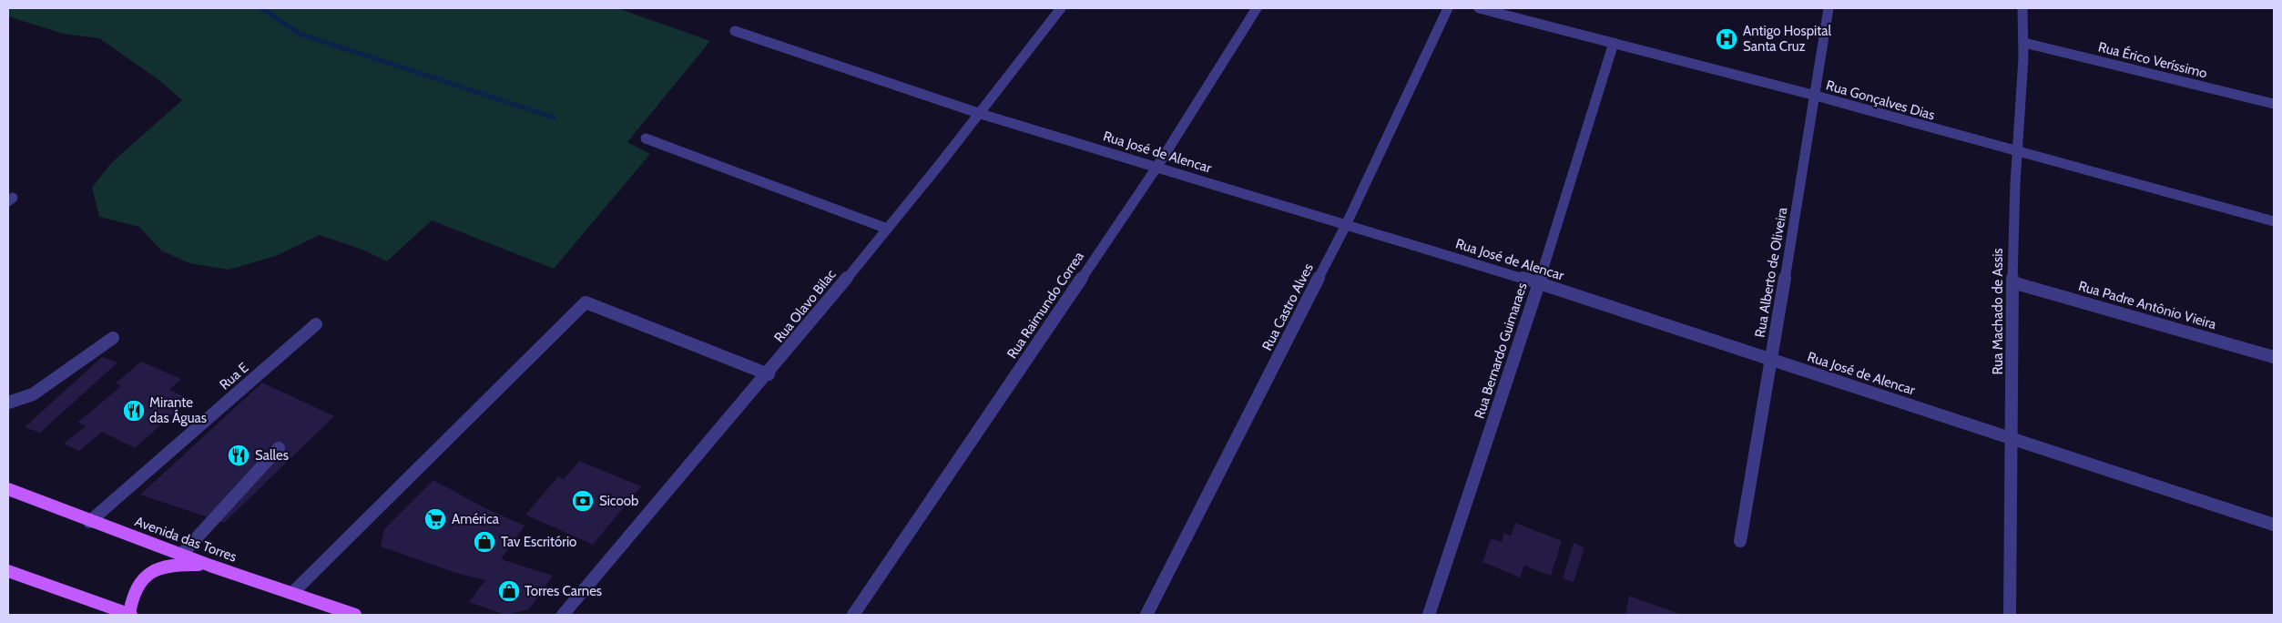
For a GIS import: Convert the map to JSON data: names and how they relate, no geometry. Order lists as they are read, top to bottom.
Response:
{
  "streets": {
    "main road": ["Avenida das Torres"],
    "street": [
      "Rua Érico Veríssimo",
      "Rua Gonçalves Dias",
      "Rua José de Alencar",
      "Rua Alberto de Oliveira",
      "Rua Raimundo Correa",
      "Rua Padre Antônio Vieira",
      "Rua Olavo Bilac",
      "Rua Castro Alves",
      "Rua Machado de Assis",
      "Rua Bernardo Guimaraes",
      "Rua E"
    ]
  },
  "crossings": [
    ["Rua Érico Veríssimo", "Rua Machado de Assis"],
    ["Rua Gonçalves Dias", "Rua Alberto de Oliveira"],
    ["Rua Gonçalves Dias", "Rua Machado de Assis"],
    ["Rua Gonçalves Dias", "Rua Bernardo Guimaraes"],
    ["Rua José de Alencar", "Rua Alberto de Oliveira"],
    ["Rua José de Alencar", "Rua Raimundo Correa"],
    ["Rua José de Alencar", "Rua Olavo Bilac"],
    ["Rua José de Alencar", "Rua Castro Alves"],
    ["Rua José de Alencar", "Rua Machado de Assis"],
    ["Rua José de Alencar", "Rua Bernardo Guimaraes"],
    ["Rua Padre Antônio Vieira", "Rua Machado de Assis"],
    ["Rua E", "Avenida das Torres"]
  ],
  "places": {
    "hospital": ["Antigo Hospital Santa Cruz"],
    "restaurant": ["Mirante das Águas", "Salles"],
    "bank": ["Sicoob"],
    "supermarket": ["América"],
    "shop": ["Tav Escritório", "Torres Carnes"]
  }
}
